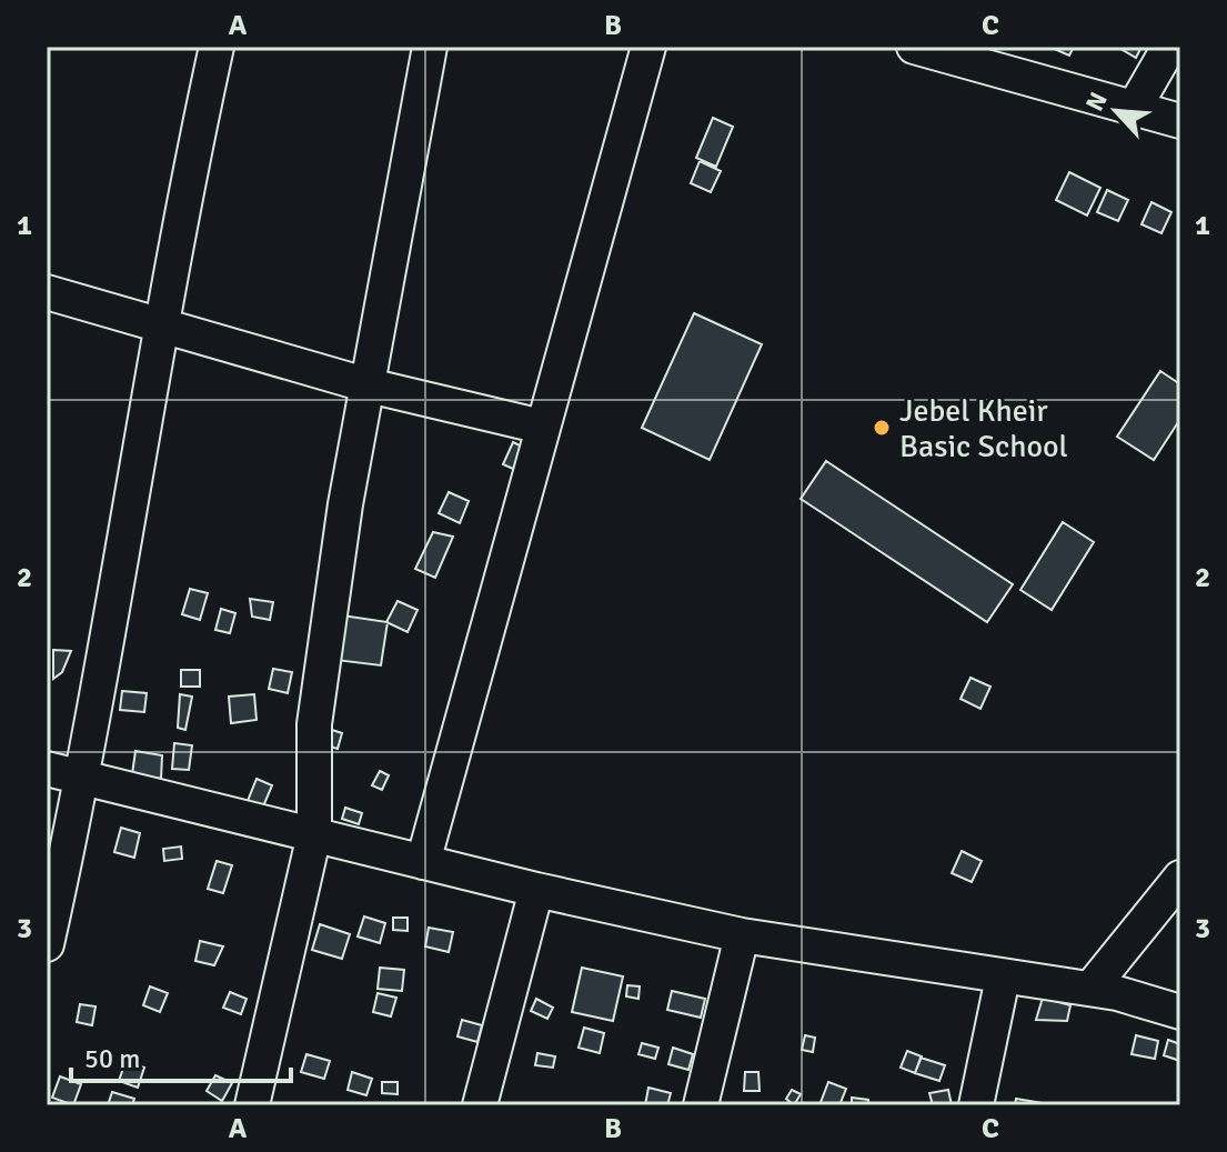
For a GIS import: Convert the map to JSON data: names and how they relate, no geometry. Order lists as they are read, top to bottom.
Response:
{
  "places": ["Jebel Kheir Basic School"],
  "scale_bar": "50 m",
  "north": "top left",
  "grid": {
    "columns": ["A", "B", "C"],
    "rows": ["1", "2", "3"]
  }
}
